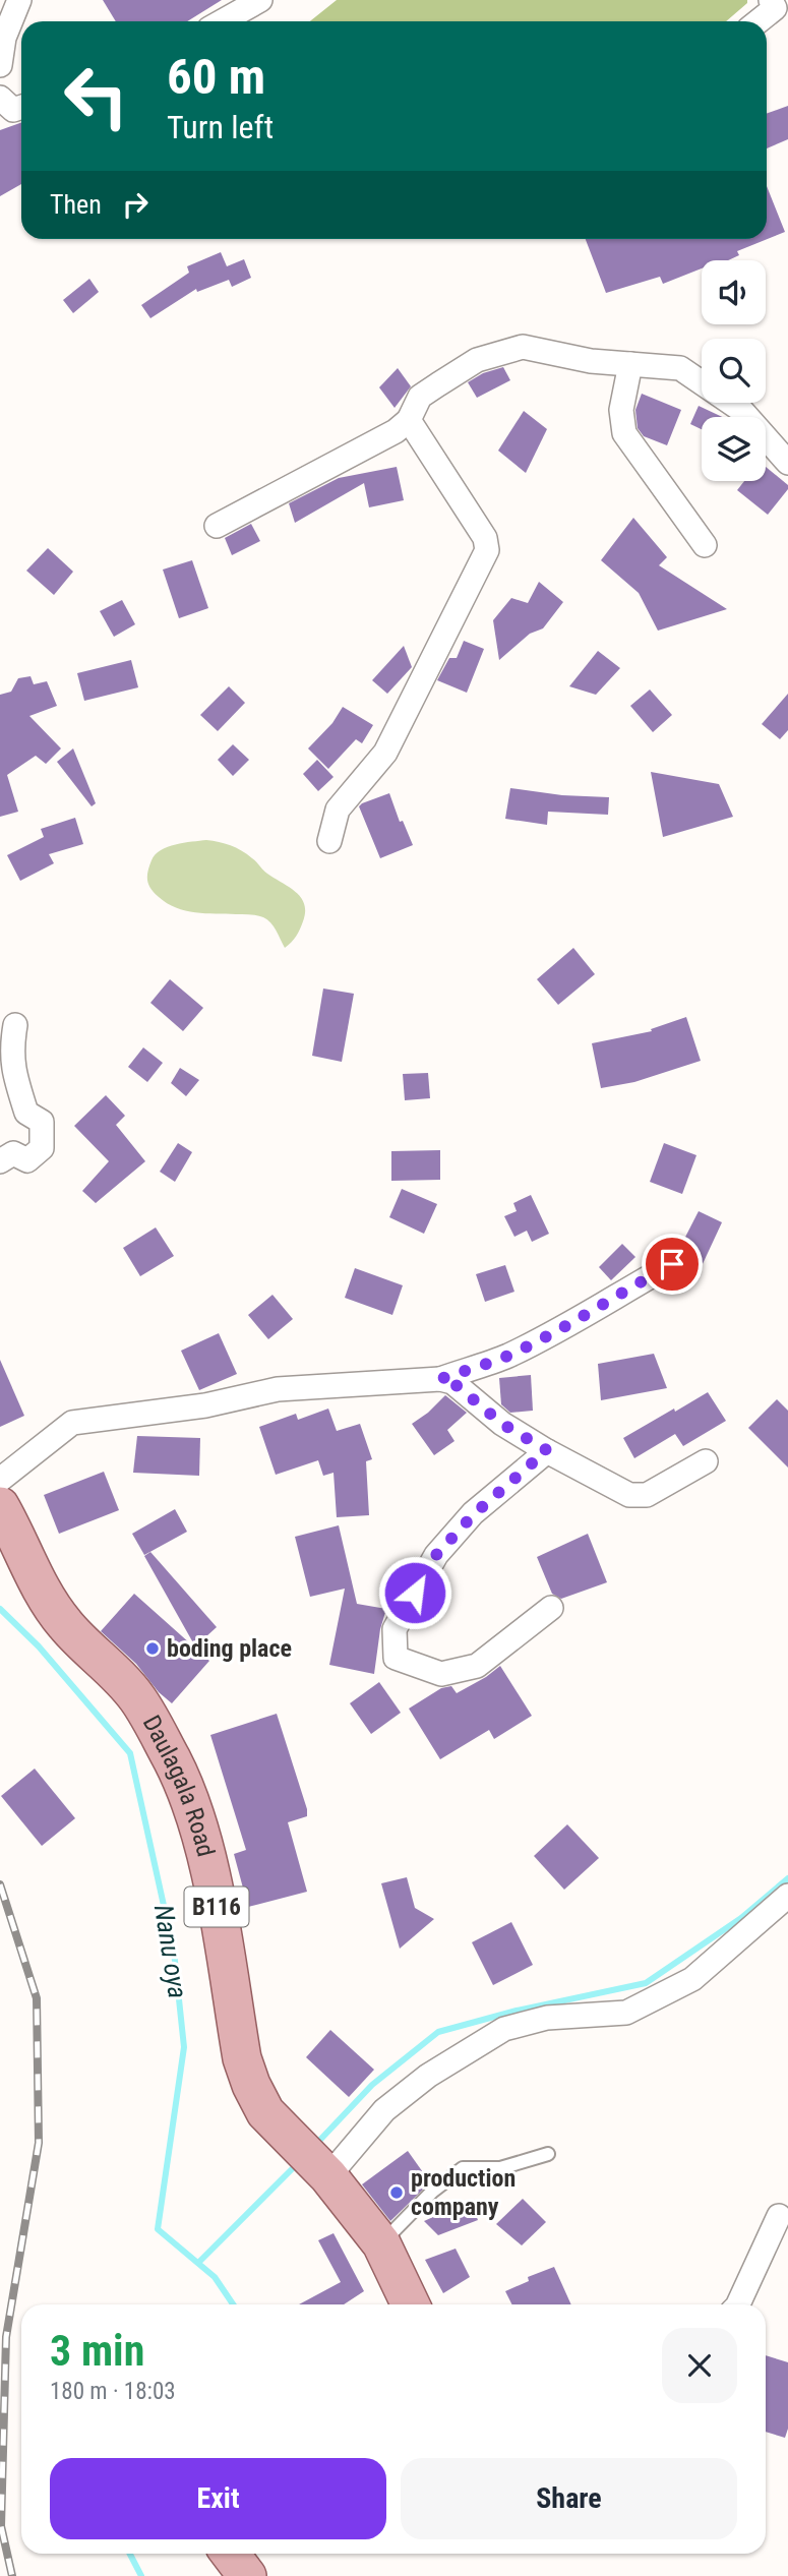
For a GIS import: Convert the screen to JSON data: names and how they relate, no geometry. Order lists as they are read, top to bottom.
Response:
{
  "streets": {
    "main road": ["Daulagala Road", "B116"]
  },
  "water": ["Nanu oya"],
  "places": ["boding place", "production company"],
  "page": {
    "turn": ["60 m", "Turn left"],
    "then": "Then",
    "heading": ["3 min", "180 m · 18:03"],
    "buttons": ["Exit", "Share"]
  }
}
